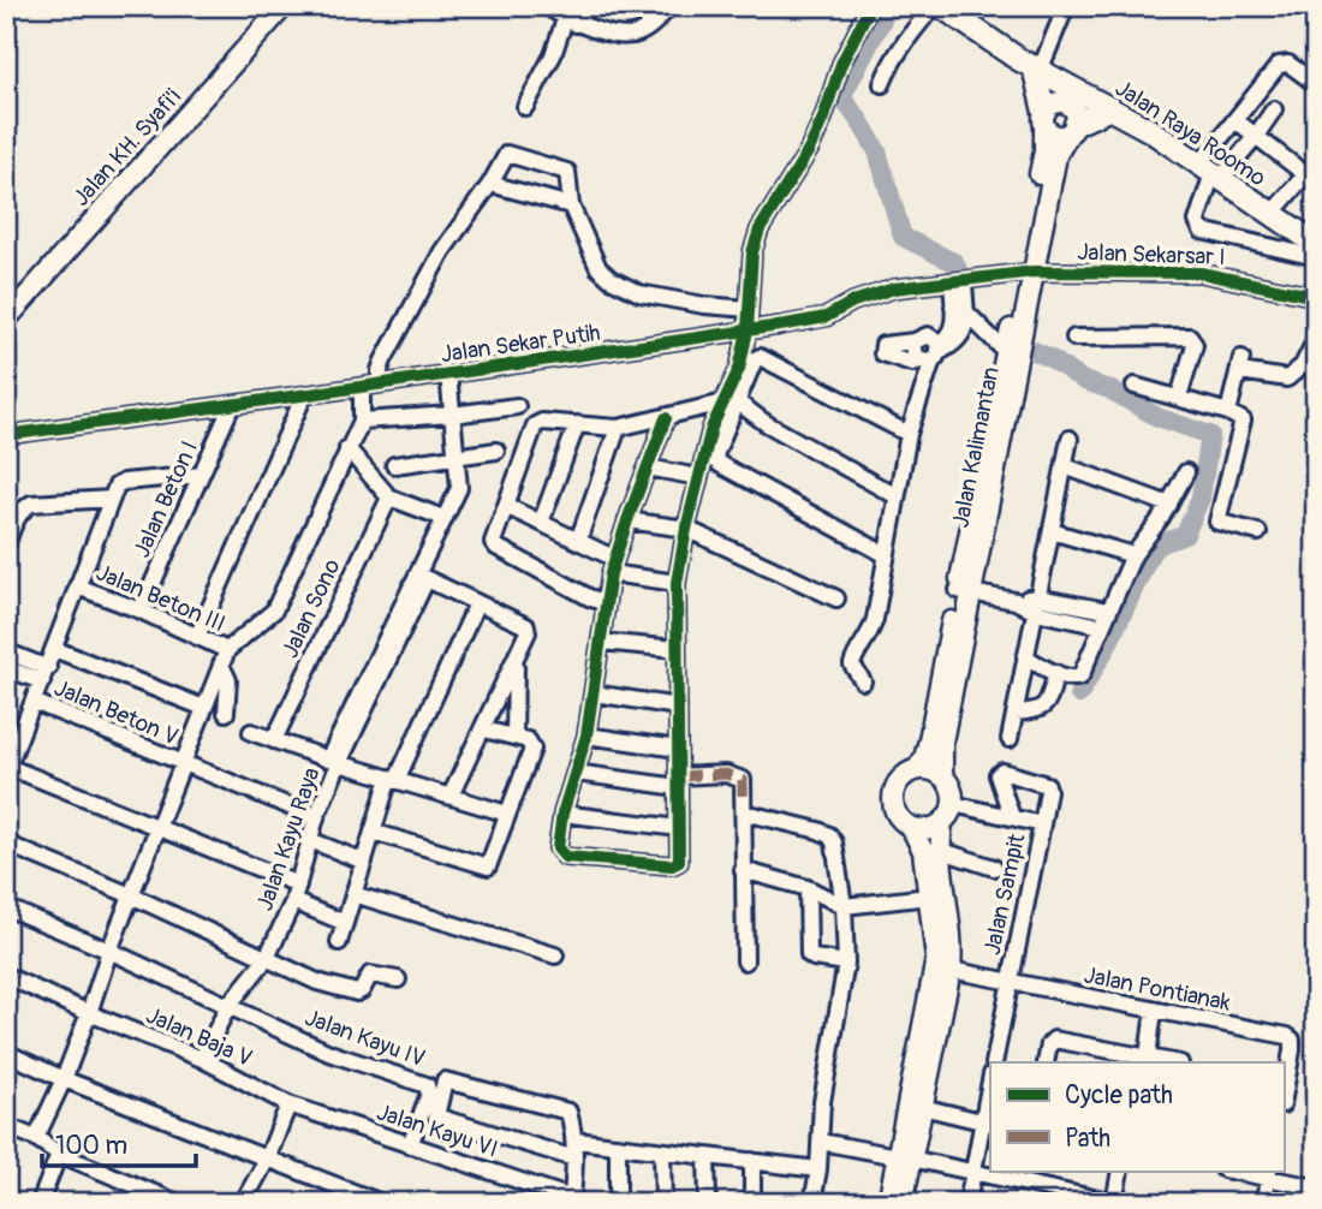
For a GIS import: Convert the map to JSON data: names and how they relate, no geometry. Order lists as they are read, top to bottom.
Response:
{
  "streets": {
    "highway": ["Jalan Raya Roomo"],
    "main road": ["Jalan KH. Syafi'i", "Jalan Kalimantan"],
    "street": [
      "Jalan Sekarsar I",
      "Jalan Sekar Putih",
      "Jalan Beton I",
      "Jalan Beton III",
      "Jalan Sono",
      "Jalan Beton V",
      "Jalan Kayu Raya",
      "Jalan Sampit",
      "Jalan Pontianak",
      "Jalan Baja V",
      "Jalan Kayu IV",
      "Jalan Kayu VI"
    ]
  },
  "crossings": [
    ["Jalan Raya Roomo", "Jalan Kalimantan"],
    ["Jalan Sekarsar I", "Jalan Sekar Putih"],
    ["Jalan Sekarsar I", "Jalan Kalimantan"],
    ["Jalan Sekar Putih", "Jalan Kalimantan"],
    ["Jalan Sekar Putih", "Jalan Beton I"],
    ["Jalan Sekar Putih", "Jalan Kayu Raya"],
    ["Jalan Kalimantan", "Jalan Sampit"],
    ["Jalan Beton I", "Jalan Beton III"],
    ["Jalan Beton V", "Jalan Kayu Raya"],
    ["Jalan Kayu Raya", "Jalan Baja V"],
    ["Jalan Kayu Raya", "Jalan Kayu IV"],
    ["Jalan Sampit", "Jalan Pontianak"],
    ["Jalan Baja V", "Jalan Kayu VI"],
    ["Jalan Kayu IV", "Jalan Kayu VI"]
  ],
  "legend": ["Cycle path", "Path"],
  "scale_bar": "100 m"
}
